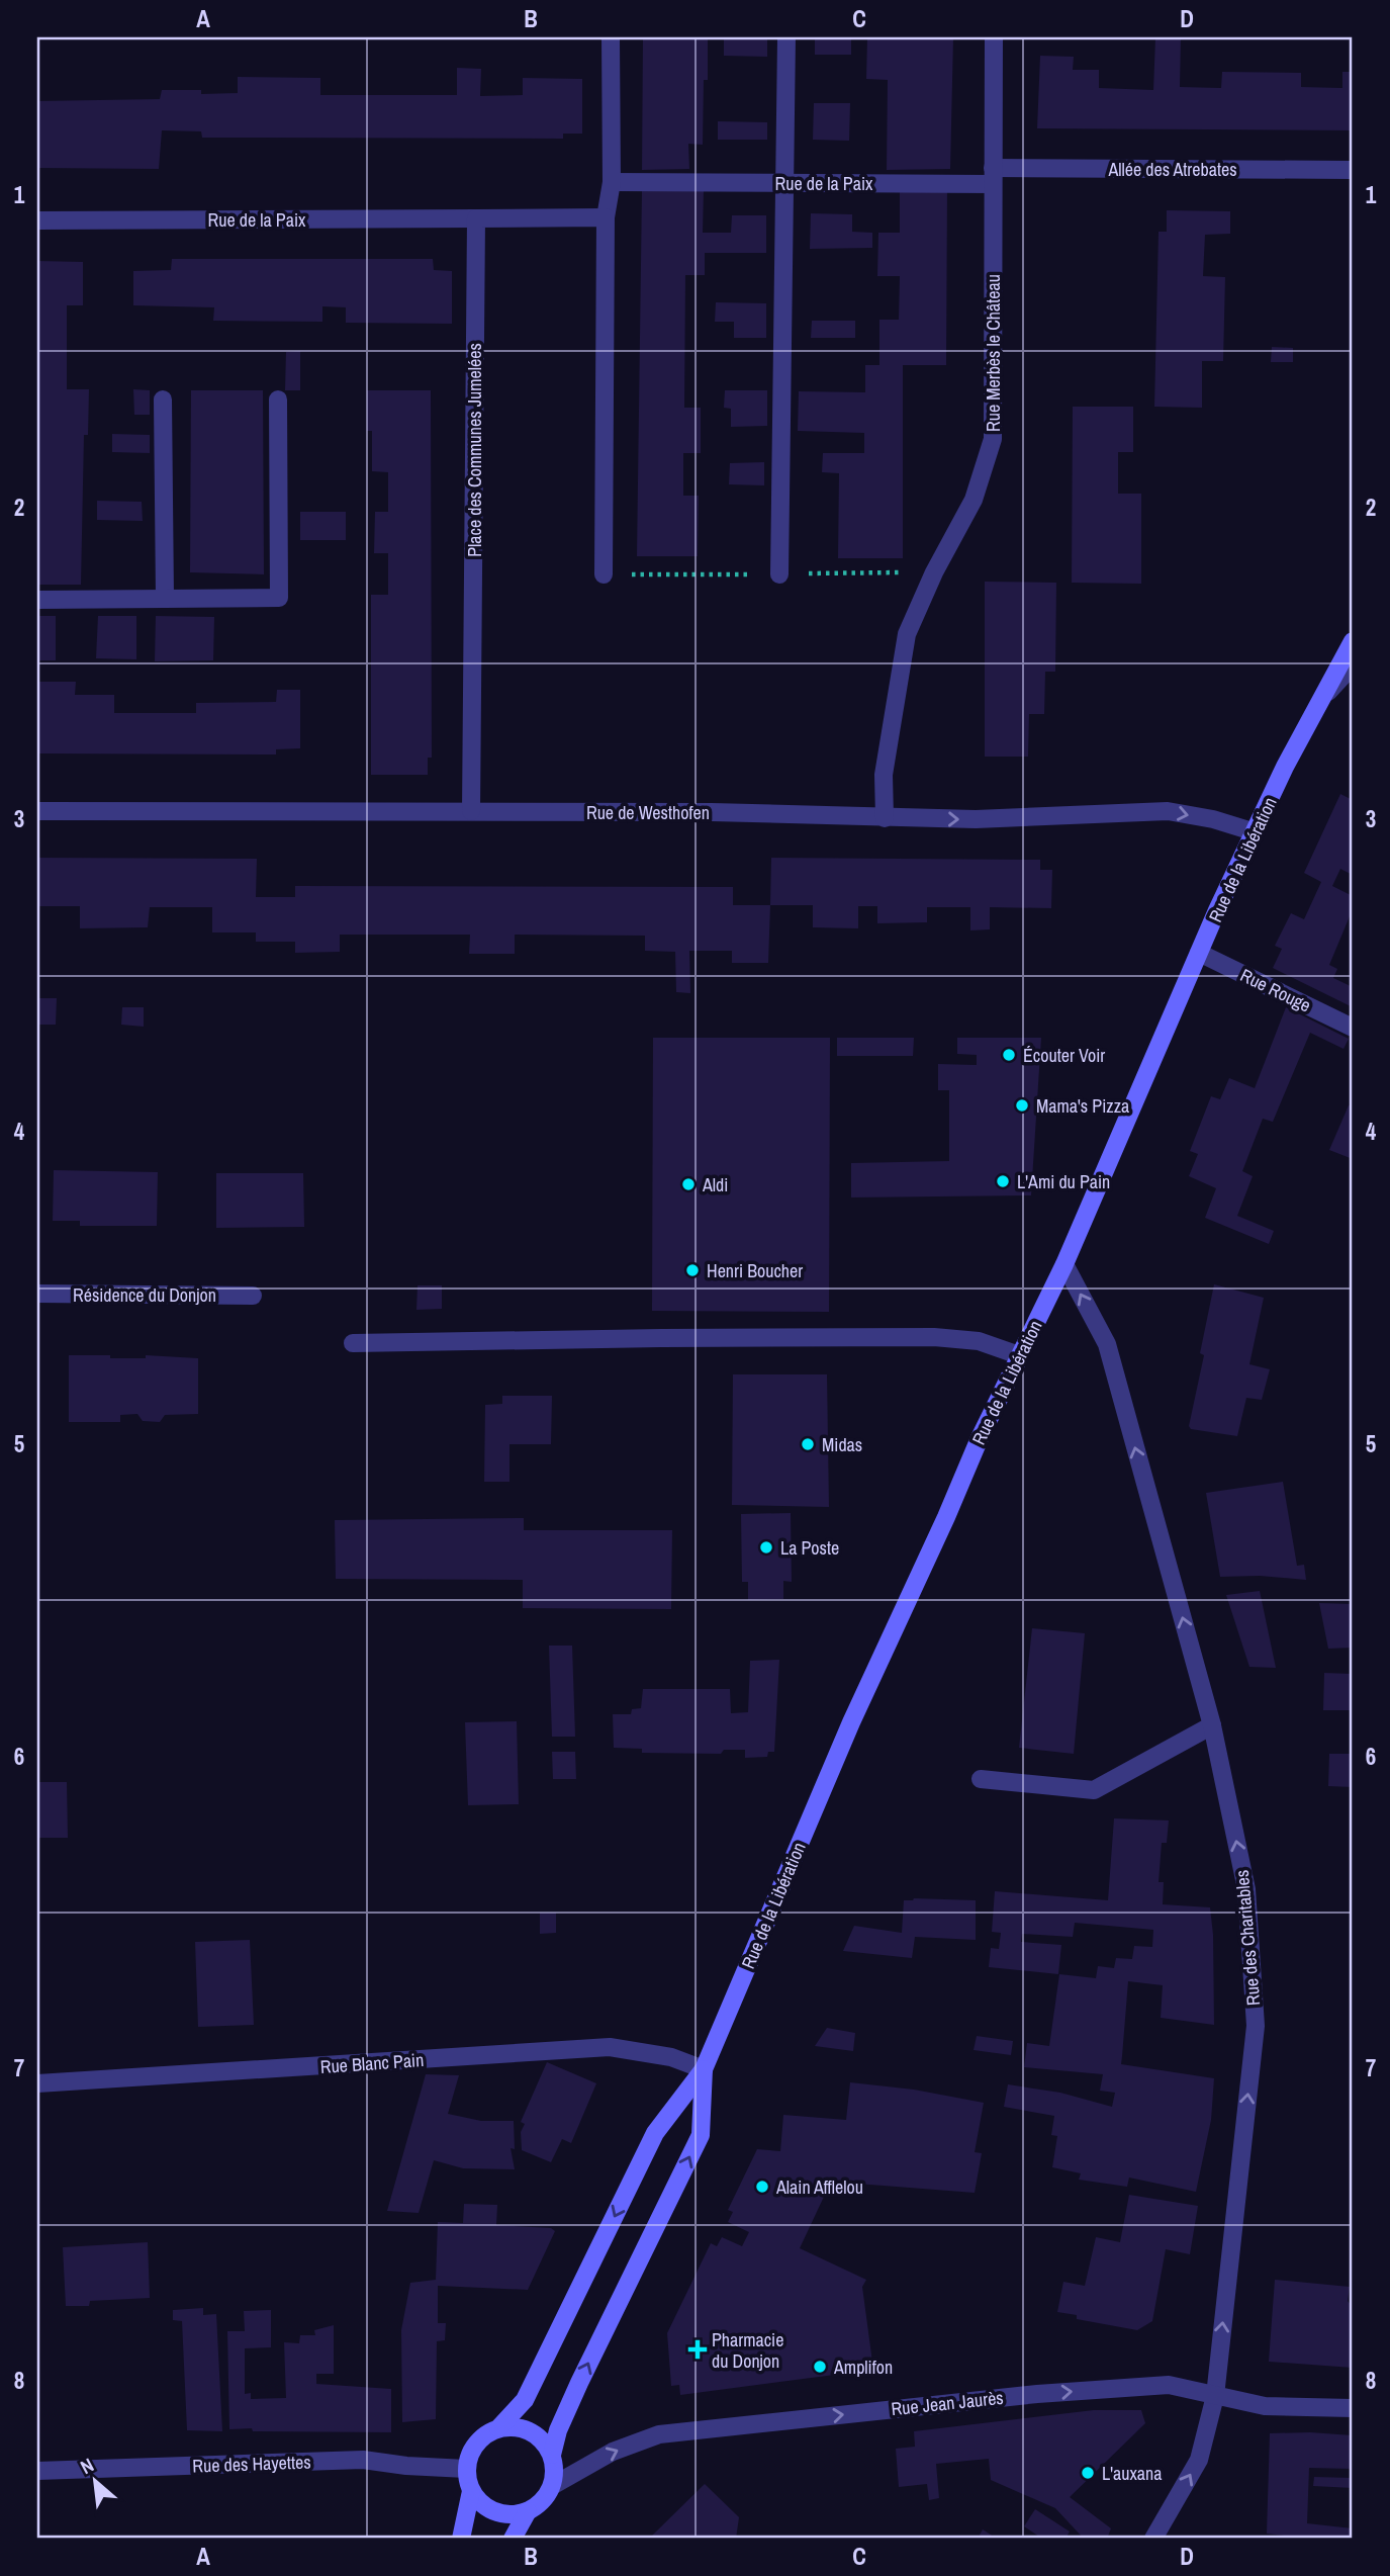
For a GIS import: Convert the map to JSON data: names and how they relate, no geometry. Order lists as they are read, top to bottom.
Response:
{
  "streets": {
    "main road": ["Rue de la Libération"],
    "street": [
      "Allée des Atrebates",
      "Rue de la Paix",
      "Rue Merbès le Château",
      "Place des Communes Jumelées",
      "Rue de Westhofen",
      "Rue Rouge",
      "Résidence du Donjon",
      "Rue des Charitables",
      "Rue Blanc Pain",
      "Rue Jean Jaurès",
      "Rue des Hayettes"
    ]
  },
  "crossings": [
    ["Allée des Atrebates", "Rue de la Paix"],
    ["Allée des Atrebates", "Rue Merbès le Château"],
    ["Rue de la Paix", "Rue Merbès le Château"],
    ["Rue de la Paix", "Place des Communes Jumelées"],
    ["Rue Merbès le Château", "Rue de Westhofen"],
    ["Place des Communes Jumelées", "Rue de Westhofen"],
    ["Rue de Westhofen", "Rue de la Libération"],
    ["Rue de la Libération", "Rue Rouge"],
    ["Rue de la Libération", "Rue des Charitables"],
    ["Rue de la Libération", "Rue Blanc Pain"],
    ["Rue de la Libération", "Rue Jean Jaurès"],
    ["Rue de la Libération", "Rue des Hayettes"],
    ["Rue des Charitables", "Rue Jean Jaurès"],
    ["Rue Jean Jaurès", "Rue des Hayettes"]
  ],
  "one_way": ["Rue des Charitables", "Rue Jean Jaurès"],
  "places": {
    "other": [
      "Écouter Voir",
      "Mama's Pizza",
      "L'Ami du Pain",
      "Aldi",
      "Henri Boucher",
      "Midas",
      "La Poste",
      "Alain Afflelou",
      "Amplifon",
      "L'auxana"
    ],
    "health": ["Pharmacie du Donjon"]
  },
  "north": "top left",
  "grid": {
    "columns": [
      "A",
      "B",
      "C",
      "D"
    ],
    "rows": [
      "1",
      "2",
      "3",
      "4",
      "5",
      "6",
      "7",
      "8"
    ]
  }
}
